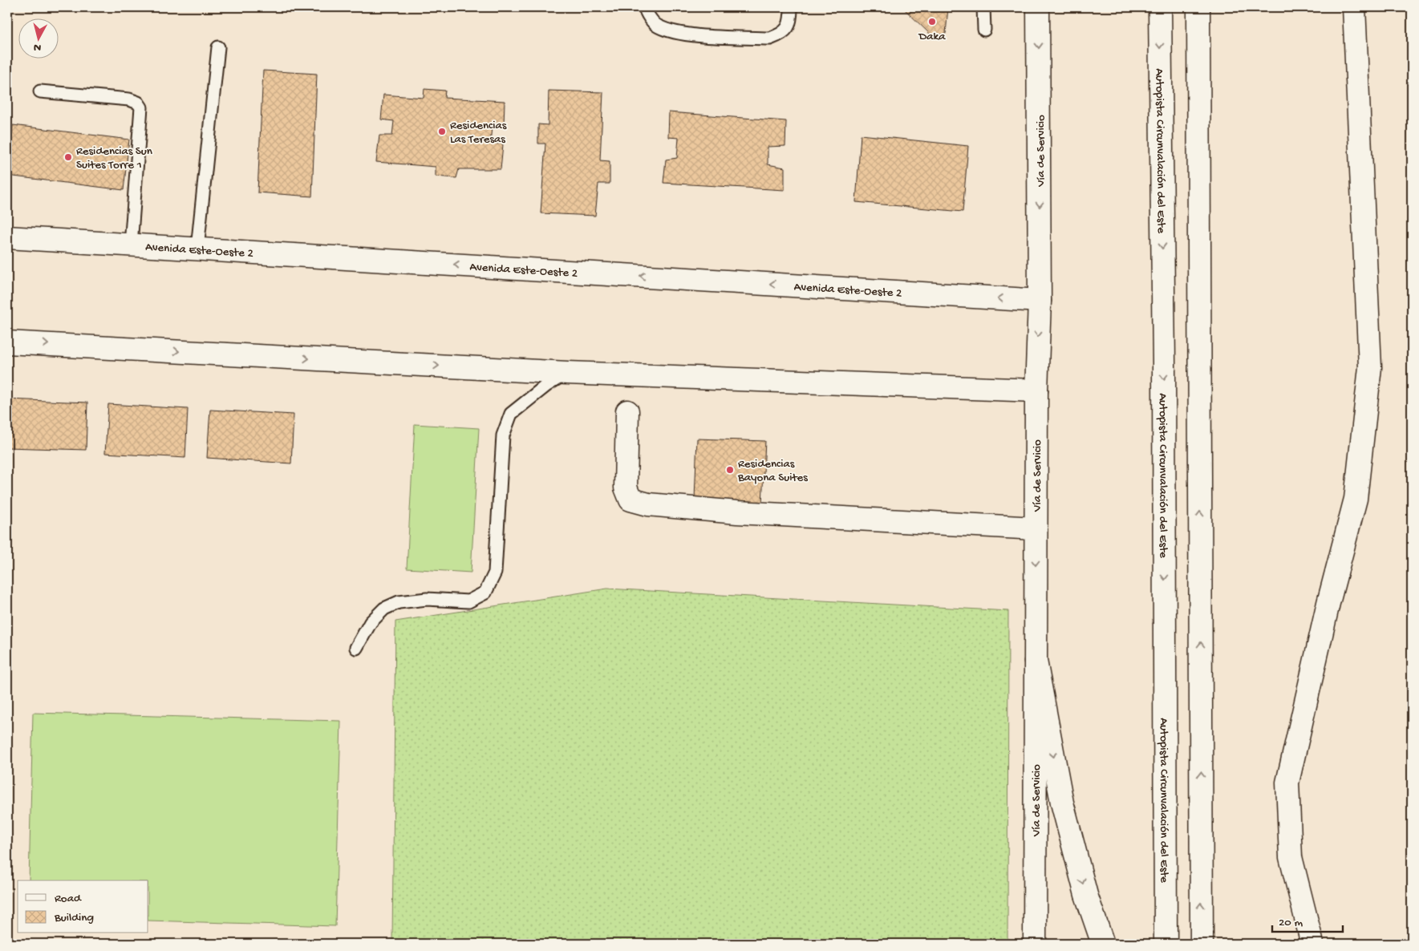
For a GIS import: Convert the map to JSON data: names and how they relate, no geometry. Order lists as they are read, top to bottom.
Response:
{
  "streets": {
    "main road": ["Vía de Servicio", "Autopista Circunvalación del Este", "Avenida Este-Oeste 2"]
  },
  "crossings": [
    ["Vía de Servicio", "Avenida Este-Oeste 2"]
  ],
  "places": [
    "Daka",
    "Residencias Las Teresas",
    "Residencias Sun Suites Torre 1",
    "Residencias Bayona Suites"
  ],
  "legend": ["Road", "Building"],
  "scale_bar": "20 m",
  "north": "bottom"
}
